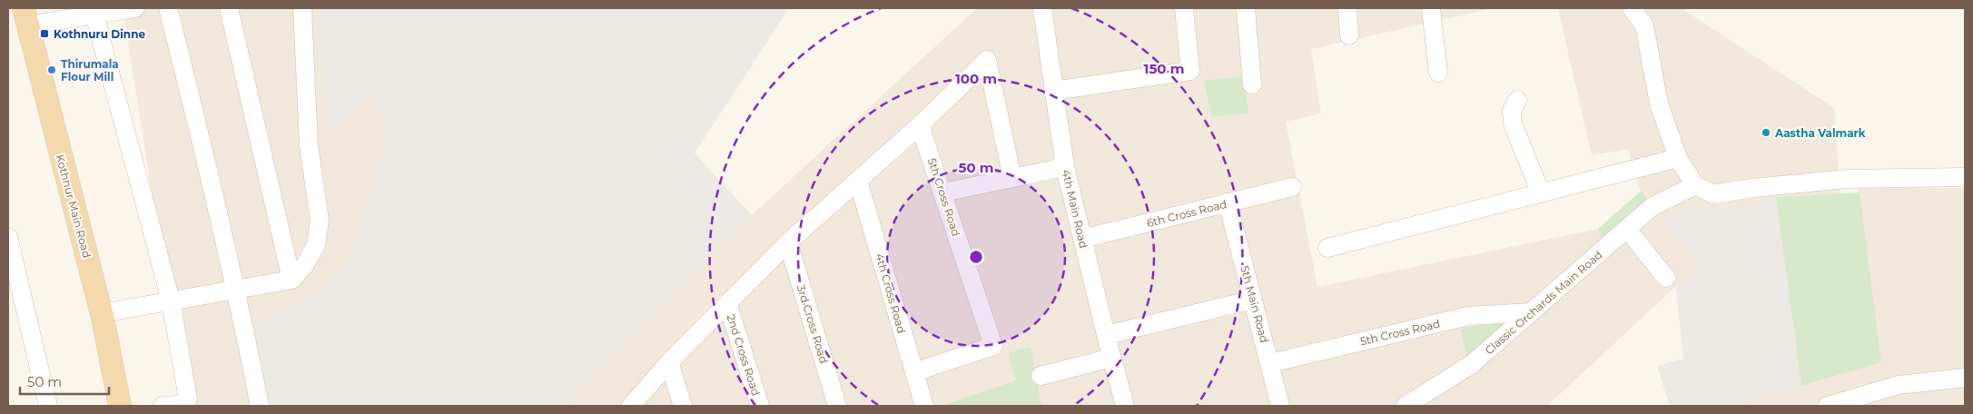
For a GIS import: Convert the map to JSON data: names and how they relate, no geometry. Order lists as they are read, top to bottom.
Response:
{
  "streets": {
    "main road": ["Kothnur Main Road"],
    "street": [
      "5th Cross Road",
      "4th Main Road",
      "6th Cross Road",
      "4th Cross Road",
      "Classic Orchards Main Road",
      "5th Main Road",
      "3rd Cross Road",
      "2nd Cross Road"
    ]
  },
  "crossings": [
    ["5th Cross Road", "4th Cross Road"],
    ["5th Cross Road", "Classic Orchards Main Road"],
    ["5th Cross Road", "5th Main Road"],
    ["4th Main Road", "6th Cross Road"],
    ["6th Cross Road", "5th Main Road"]
  ],
  "places": {
    "transit": ["Kothnuru Dinne"],
    "other": ["Thirumala Flour Mill", "Aastha Valmark"]
  },
  "scale_bar": "50 m",
  "rings": ["150 m", "100 m", "50 m"]
}
